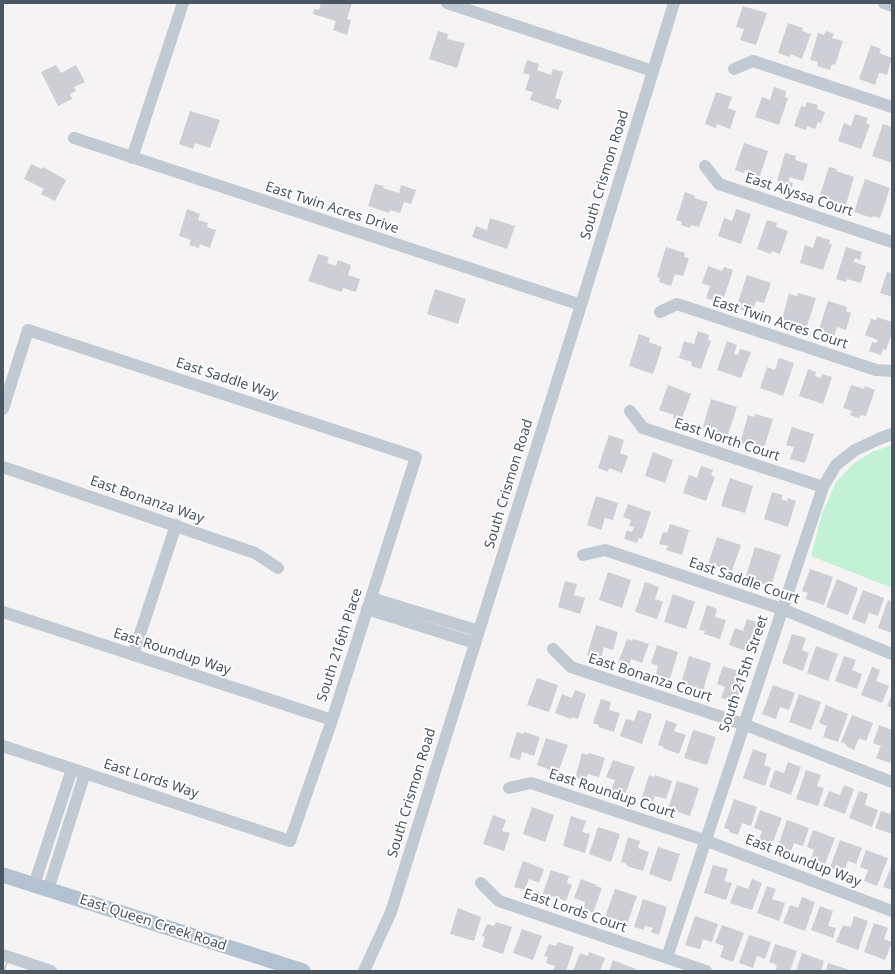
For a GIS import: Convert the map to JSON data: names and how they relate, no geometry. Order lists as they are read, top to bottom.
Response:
{
  "streets": {
    "main road": ["East Queen Creek Road"],
    "street": [
      "South Crismon Road",
      "East Alyssa Court",
      "East Twin Acres Drive",
      "East Twin Acres Court",
      "East Saddle Way",
      "East North Court",
      "East Bonanza Way",
      "East Saddle Court",
      "South 216th Place",
      "East Roundup Way",
      "South 215th Street",
      "East Bonanza Court",
      "East Lords Way",
      "East Roundup Court",
      "East Lords Court"
    ]
  },
  "crossings": [
    ["South Crismon Road", "East Twin Acres Drive"],
    ["East Saddle Way", "South 216th Place"],
    ["East North Court", "South 215th Street"],
    ["East Saddle Court", "South 215th Street"],
    ["South 216th Place", "East Roundup Way"],
    ["South 216th Place", "East Lords Way"],
    ["East Roundup Way", "South 215th Street"],
    ["East Roundup Way", "East Roundup Court"],
    ["South 215th Street", "East Bonanza Court"],
    ["South 215th Street", "East Roundup Court"],
    ["South 215th Street", "East Lords Court"]
  ]
}
